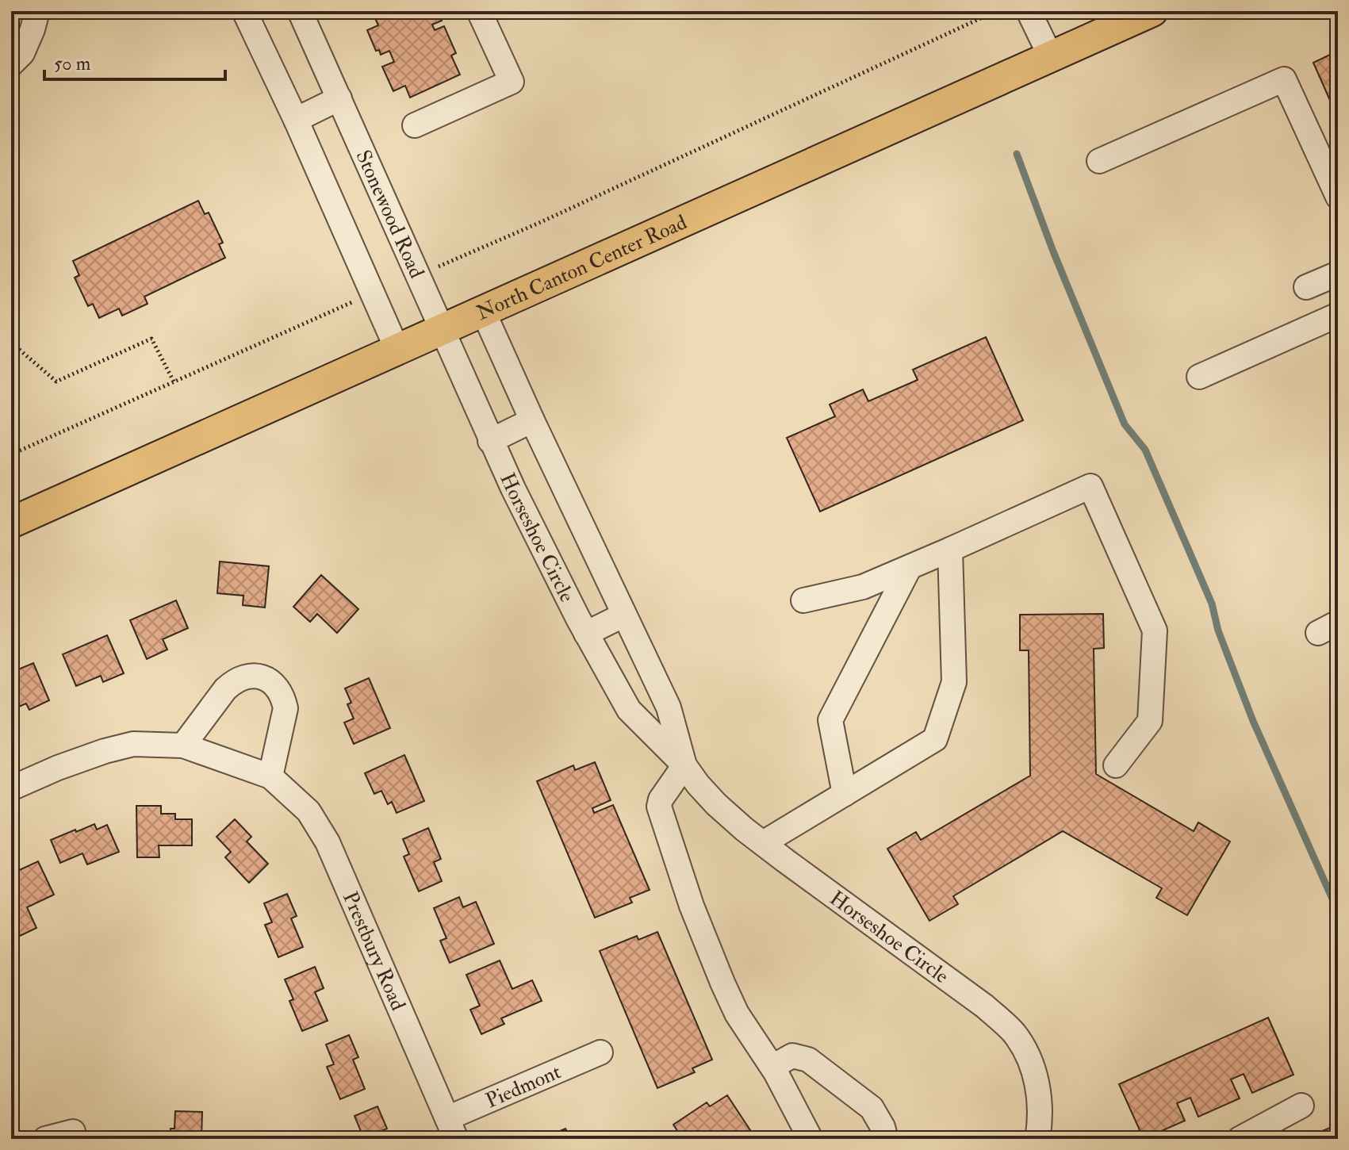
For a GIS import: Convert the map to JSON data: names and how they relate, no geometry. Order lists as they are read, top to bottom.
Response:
{
  "streets": {
    "main road": ["North Canton Center Road"],
    "street": [
      "Stonewood Road",
      "Horseshoe Circle",
      "Prestbury Road",
      "Piedmont"
    ]
  },
  "crossings": [
    ["Stonewood Road", "North Canton Center Road"],
    ["Stonewood Road", "Horseshoe Circle"],
    ["North Canton Center Road", "Horseshoe Circle"],
    ["Prestbury Road", "Piedmont"]
  ],
  "scale_bar": "50 m"
}
